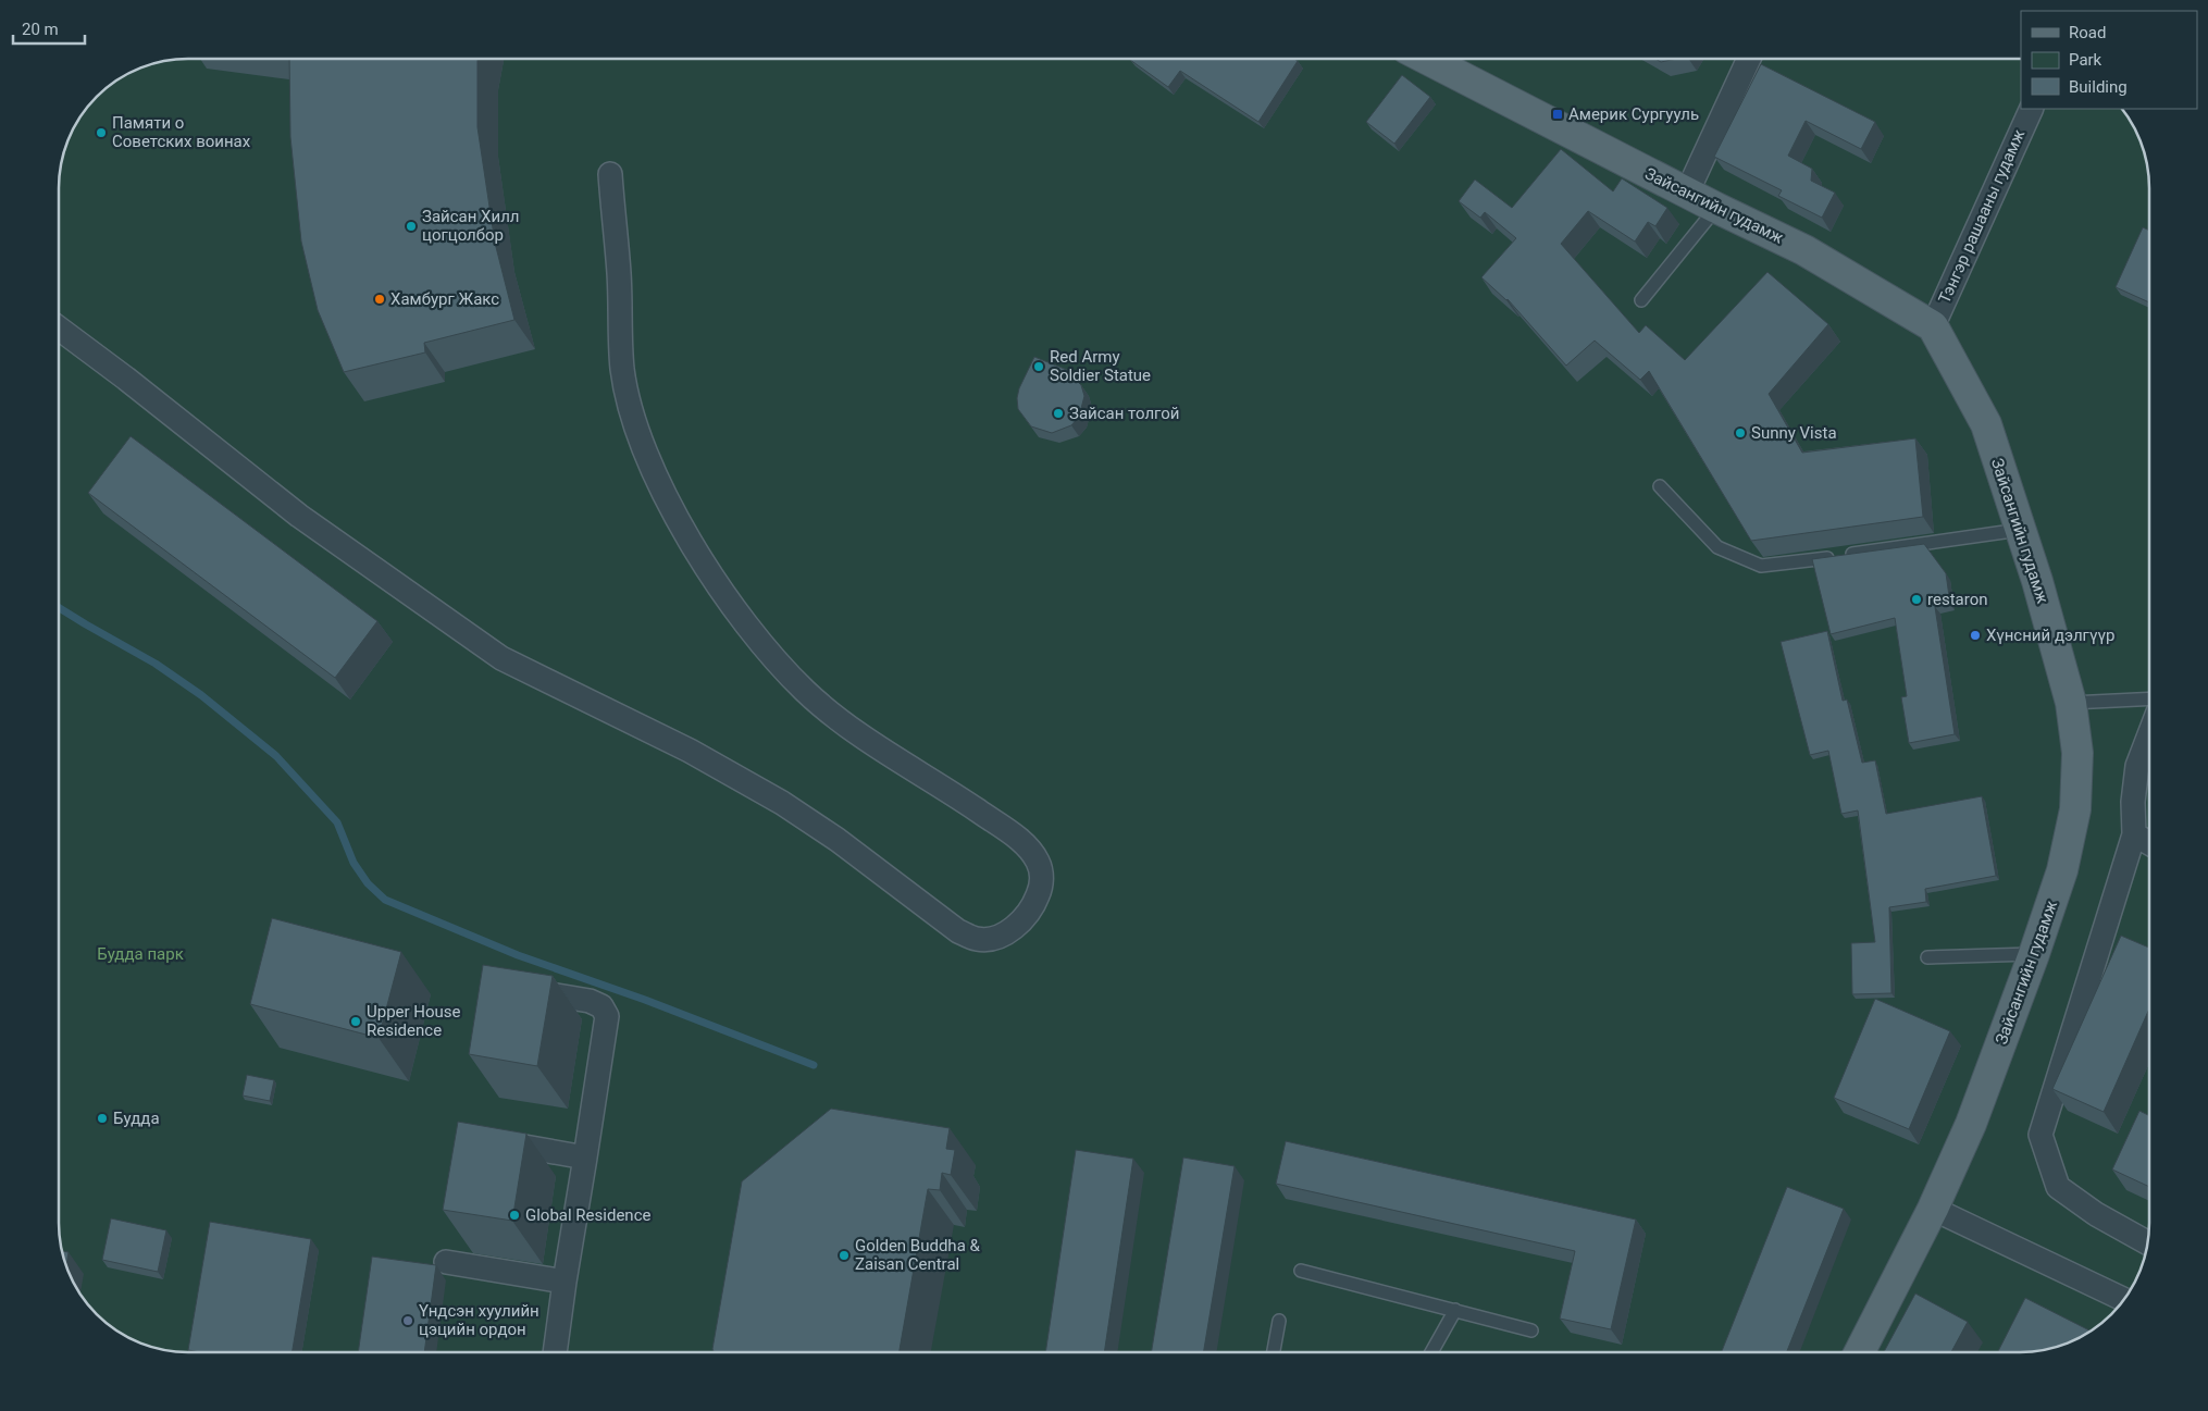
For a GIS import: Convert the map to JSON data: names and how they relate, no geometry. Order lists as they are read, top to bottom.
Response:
{
  "streets": {
    "main road": ["Зайсангийн гудамж"],
    "street": ["Тэнгэр рашааны гудамж"]
  },
  "crossings": [
    ["Зайсангийн гудамж", "Тэнгэр рашааны гудамж"]
  ],
  "parks": ["Будда парк"],
  "places": {
    "transit": ["Америк Cургууль"],
    "other": [
      "Памяти о Советских воинах",
      "Зайсан Хилл цогцолбор",
      "Хамбург Жакс",
      "Red Army Soldier Statue",
      "Зайсан толгой",
      "Sunny Vista",
      "restaron",
      "Хүнсний дэлгүүр",
      "Upper House Residence",
      "Будда",
      "Global Residence",
      "Golden Buddha & Zaisan Central",
      "Үндсэн хуулийн цэцийн ордон"
    ]
  },
  "legend": ["Road", "Park", "Building"],
  "scale_bar": "20 m"
}
